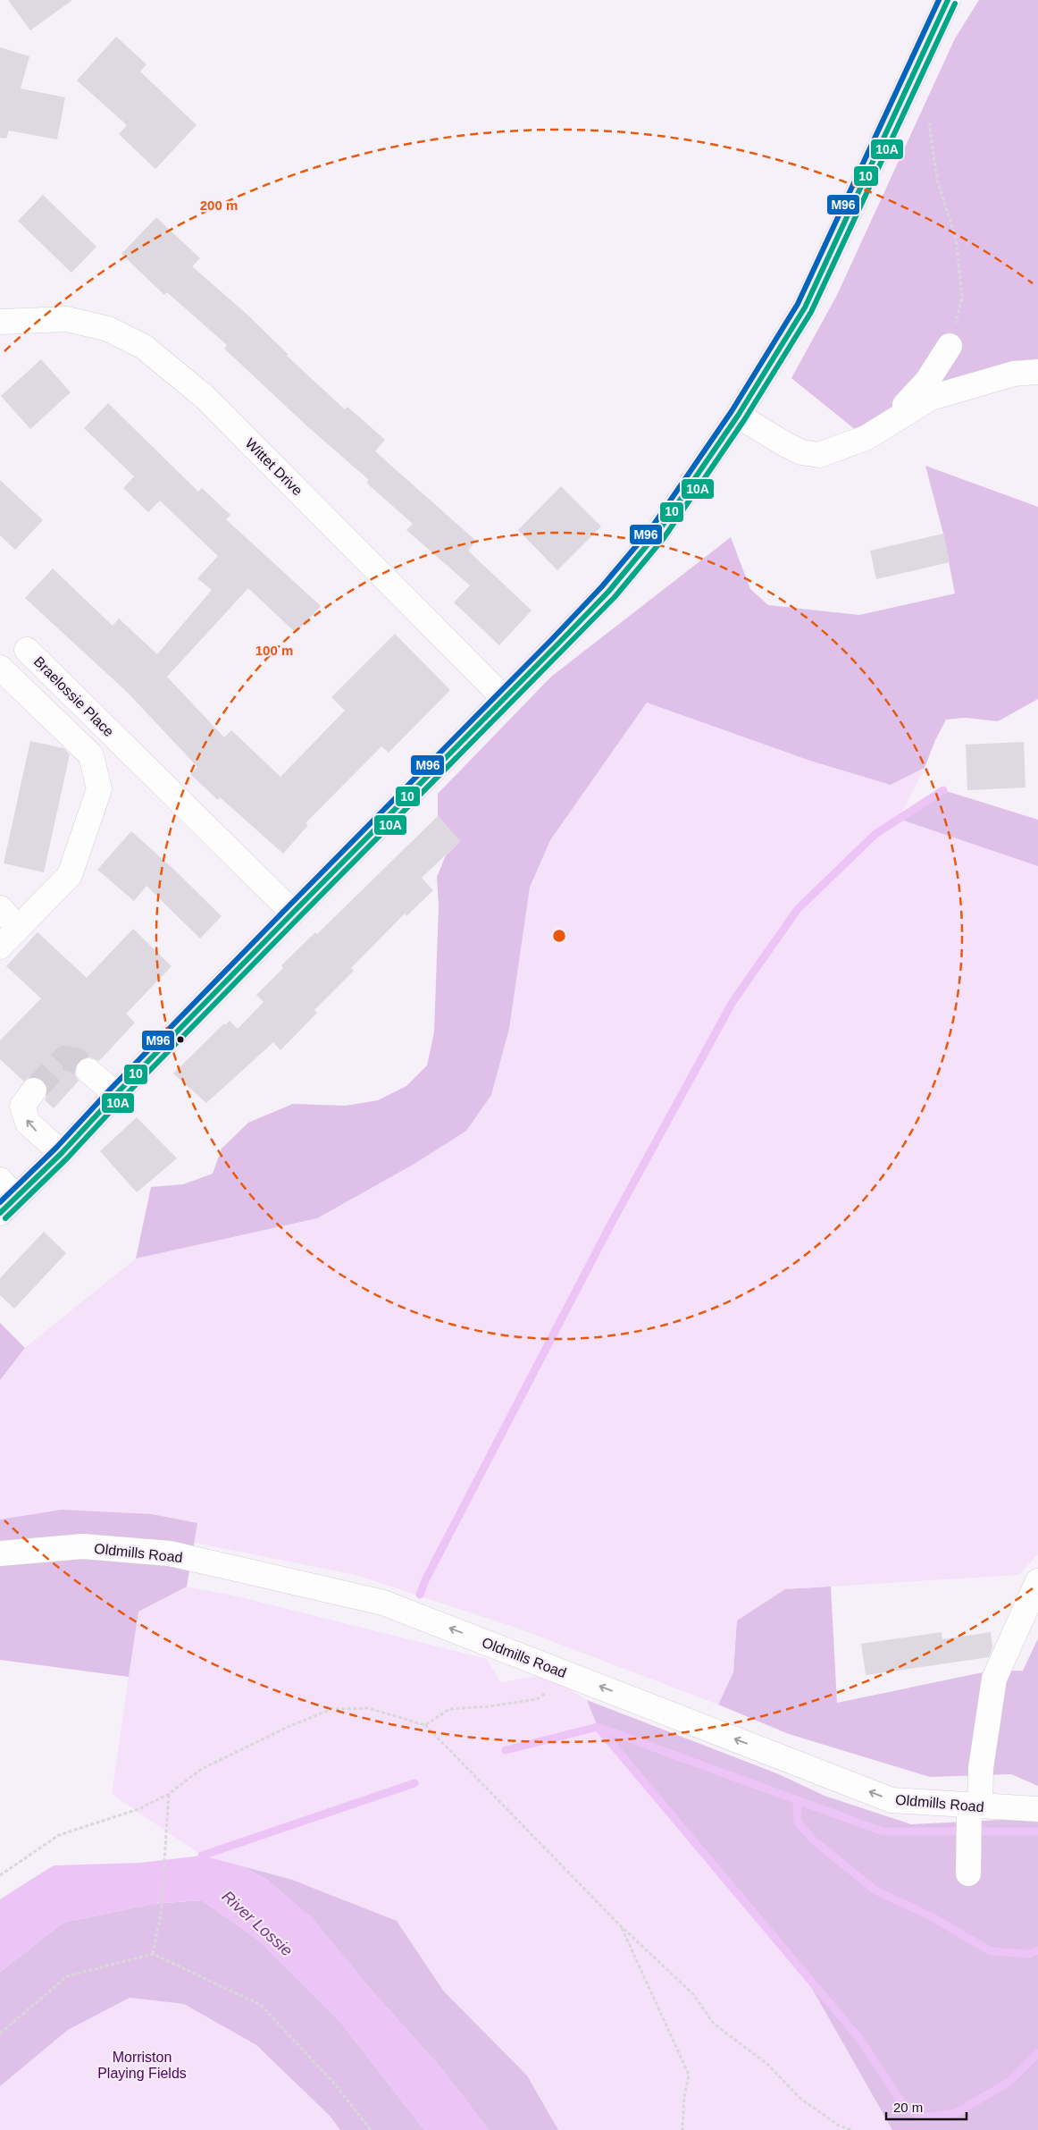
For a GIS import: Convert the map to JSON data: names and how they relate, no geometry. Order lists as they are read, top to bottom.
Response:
{
  "streets": {
    "main road": ["Wittet Drive", "Braelossie Place", "Oldmills Road"]
  },
  "one_way": ["Oldmills Road"],
  "water": ["River Lossie"],
  "parks": ["Morriston Playing Fields"],
  "lines": ["transit line 10", "transit line M96", "transit line 10A"],
  "scale_bar": "20 m",
  "rings": ["200 m", "100 m"]
}
